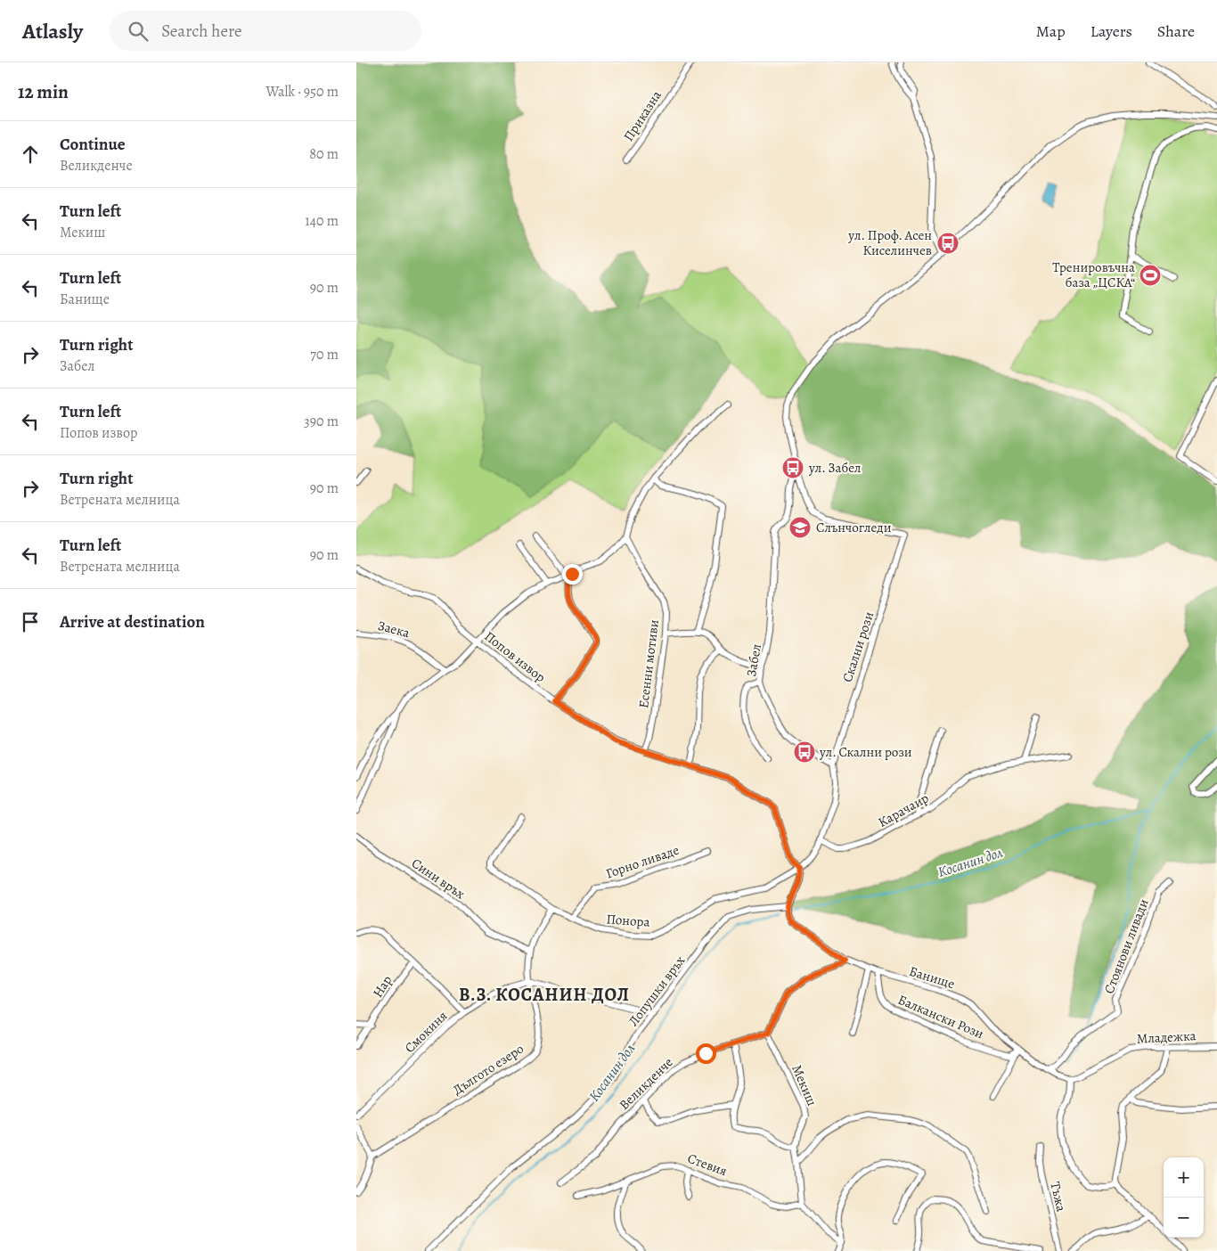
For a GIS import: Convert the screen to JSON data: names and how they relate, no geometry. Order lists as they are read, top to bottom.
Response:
{
  "streets": {
    "street": [
      "Приказна",
      "Заека",
      "Скални рози",
      "Попов извор",
      "Забел",
      "Есенни мотиви",
      "Карачаир",
      "Горно ливаде",
      "Сини връх",
      "Понора",
      "Стоянови ливади",
      "Банище",
      "Нар",
      "Лопушки връх",
      "Балкански Рози",
      "Смокиня",
      "Младежка",
      "Дългото езеро",
      "Великденче",
      "Мекиш",
      "Стевия",
      "Тъжа"
    ]
  },
  "crossings": [
    ["Скални рози", "Забел"],
    ["Попов извор", "Есенни мотиви"],
    ["Попов извор", "Понора"],
    ["Горно ливаде", "Понора"],
    ["Сини връх", "Дългото езеро"],
    ["Понора", "Дългото езеро"],
    ["Стоянови ливади", "Банище"],
    ["Банище", "Лопушки връх"],
    ["Банище", "Балкански Рози"],
    ["Банище", "Младежка"],
    ["Смокиня", "Дългото езеро"],
    ["Великденче", "Мекиш"],
    ["Мекиш", "Стевия"]
  ],
  "districts": ["В.З. КОСАНИН ДОЛ"],
  "water": ["Косанин дол"],
  "places": {
    "bus stop": ["ул. Проф. Асен Киселинчев", "ул. Забел", "ул. Скални рози"],
    "sports": ["Тренировъчна база „ЦСКА“"],
    "school or university": ["Слънчогледи"]
  },
  "page": {
    "header": "Atlasly",
    "search": "Search here",
    "nav": ["Map", "Layers", "Share"],
    "heading": ["12 min", "Walk · 950 m"],
    "list": [
      ["Continue", "Великденче", "80 m"],
      ["Turn left", "Мекиш", "140 m"],
      ["Turn left", "Банище", "90 m"],
      ["Turn right", "Забел", "70 m"],
      ["Turn left", "Попов извор", "390 m"],
      ["Turn right", "Ветрената мелница", "90 m"],
      ["Turn left", "Ветрената мелница", "90 m"],
      "Arrive at destination"
    ],
    "map_buttons": ["+", "−"]
  }
}
